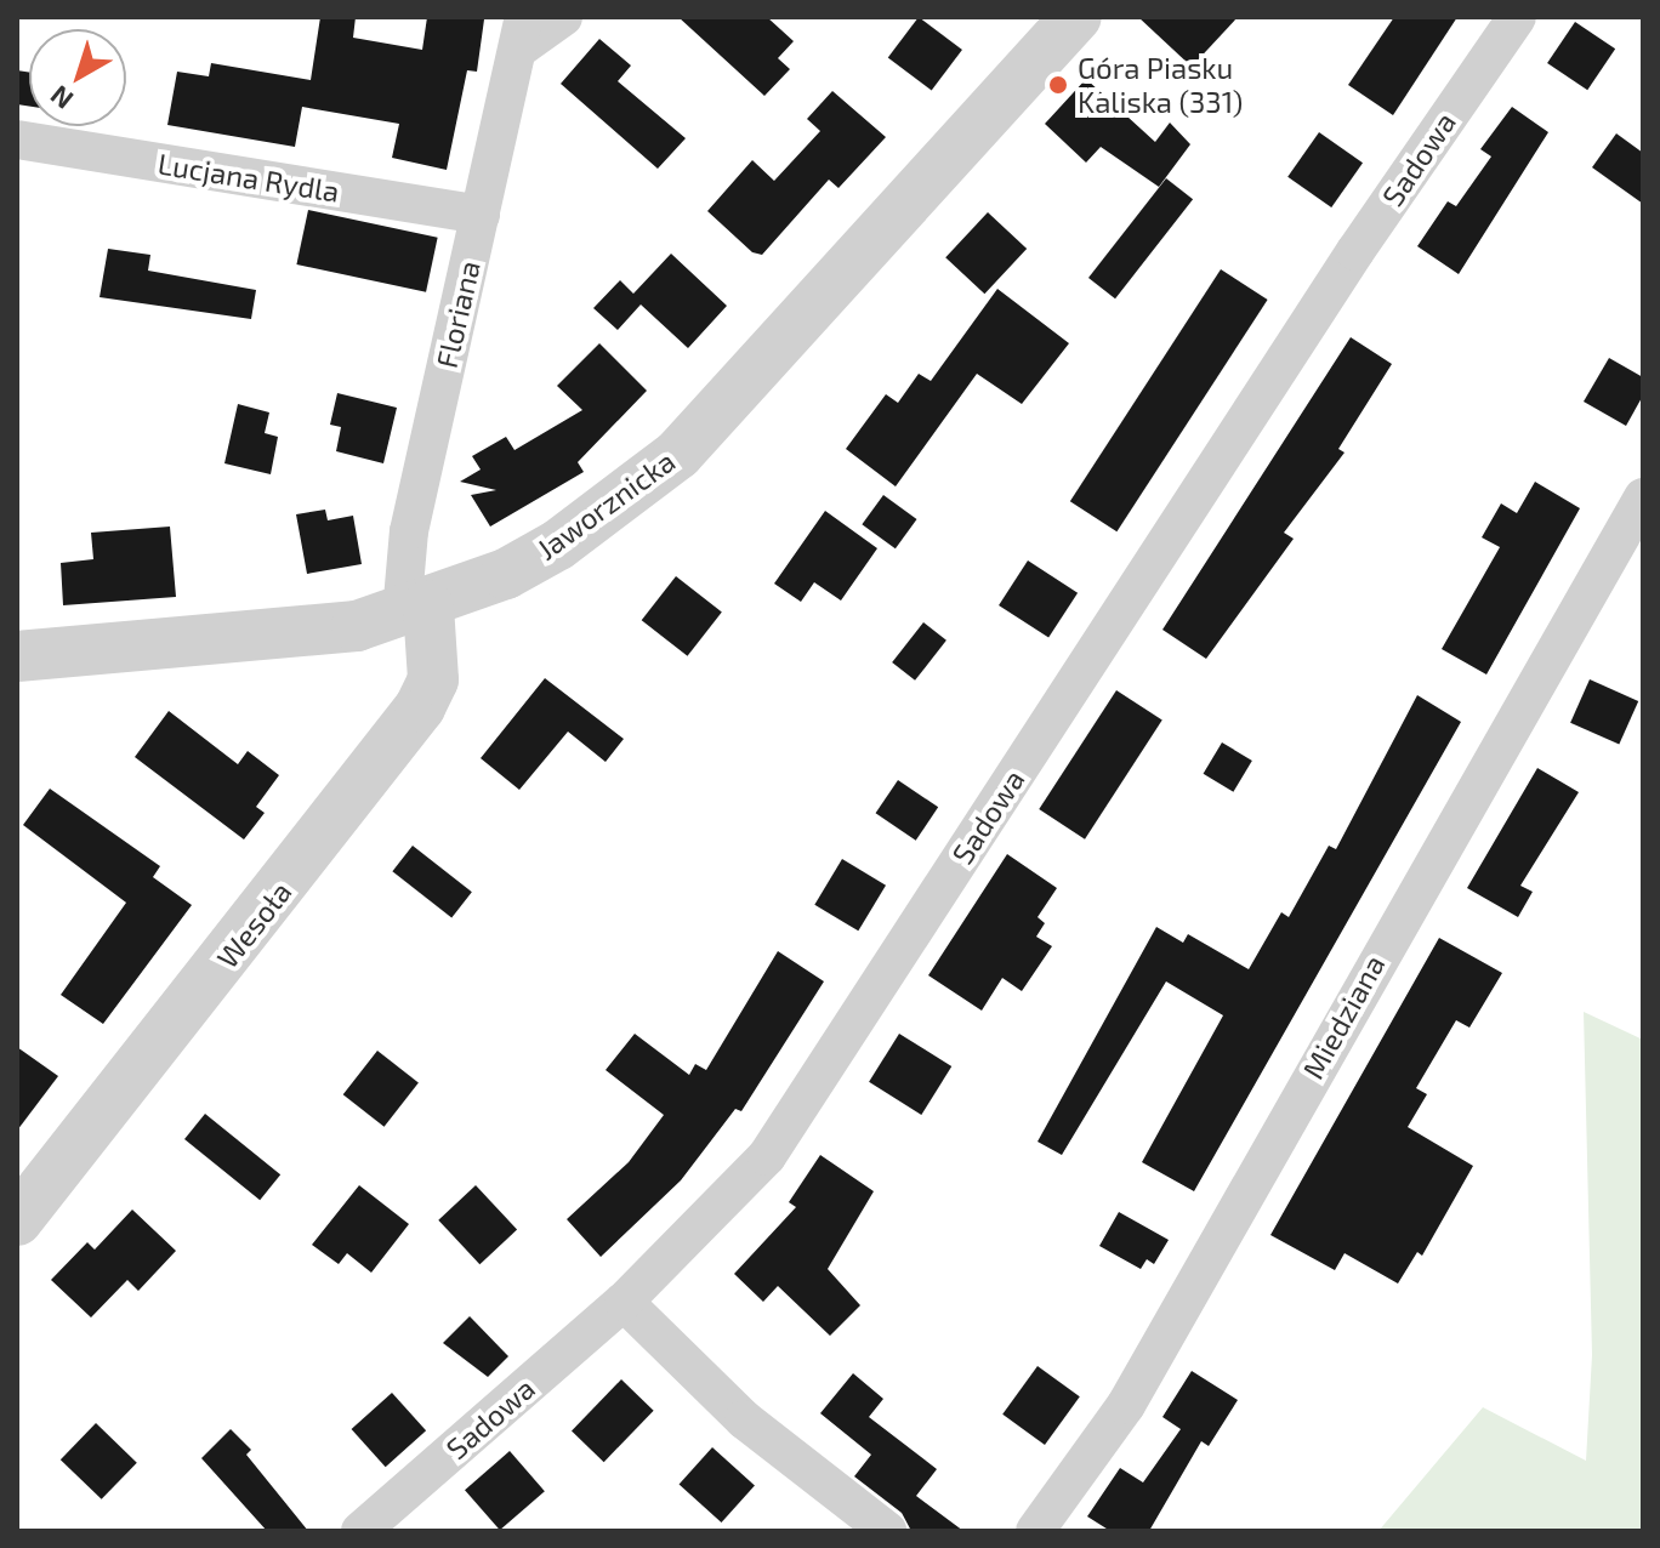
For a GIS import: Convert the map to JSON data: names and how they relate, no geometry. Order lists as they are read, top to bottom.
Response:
{
  "streets": {
    "street": [
      "Sadowa",
      "Lucjana Rydla",
      "Floriana",
      "Jaworznicka",
      "Wesoła",
      "Miedziana"
    ]
  },
  "crossings": [
    ["Lucjana Rydla", "Floriana"],
    ["Floriana", "Jaworznicka"],
    ["Floriana", "Wesoła"],
    ["Jaworznicka", "Wesoła"]
  ],
  "places": ["Góra Piasku Kaliska (331)"],
  "north": "bottom left"
}
